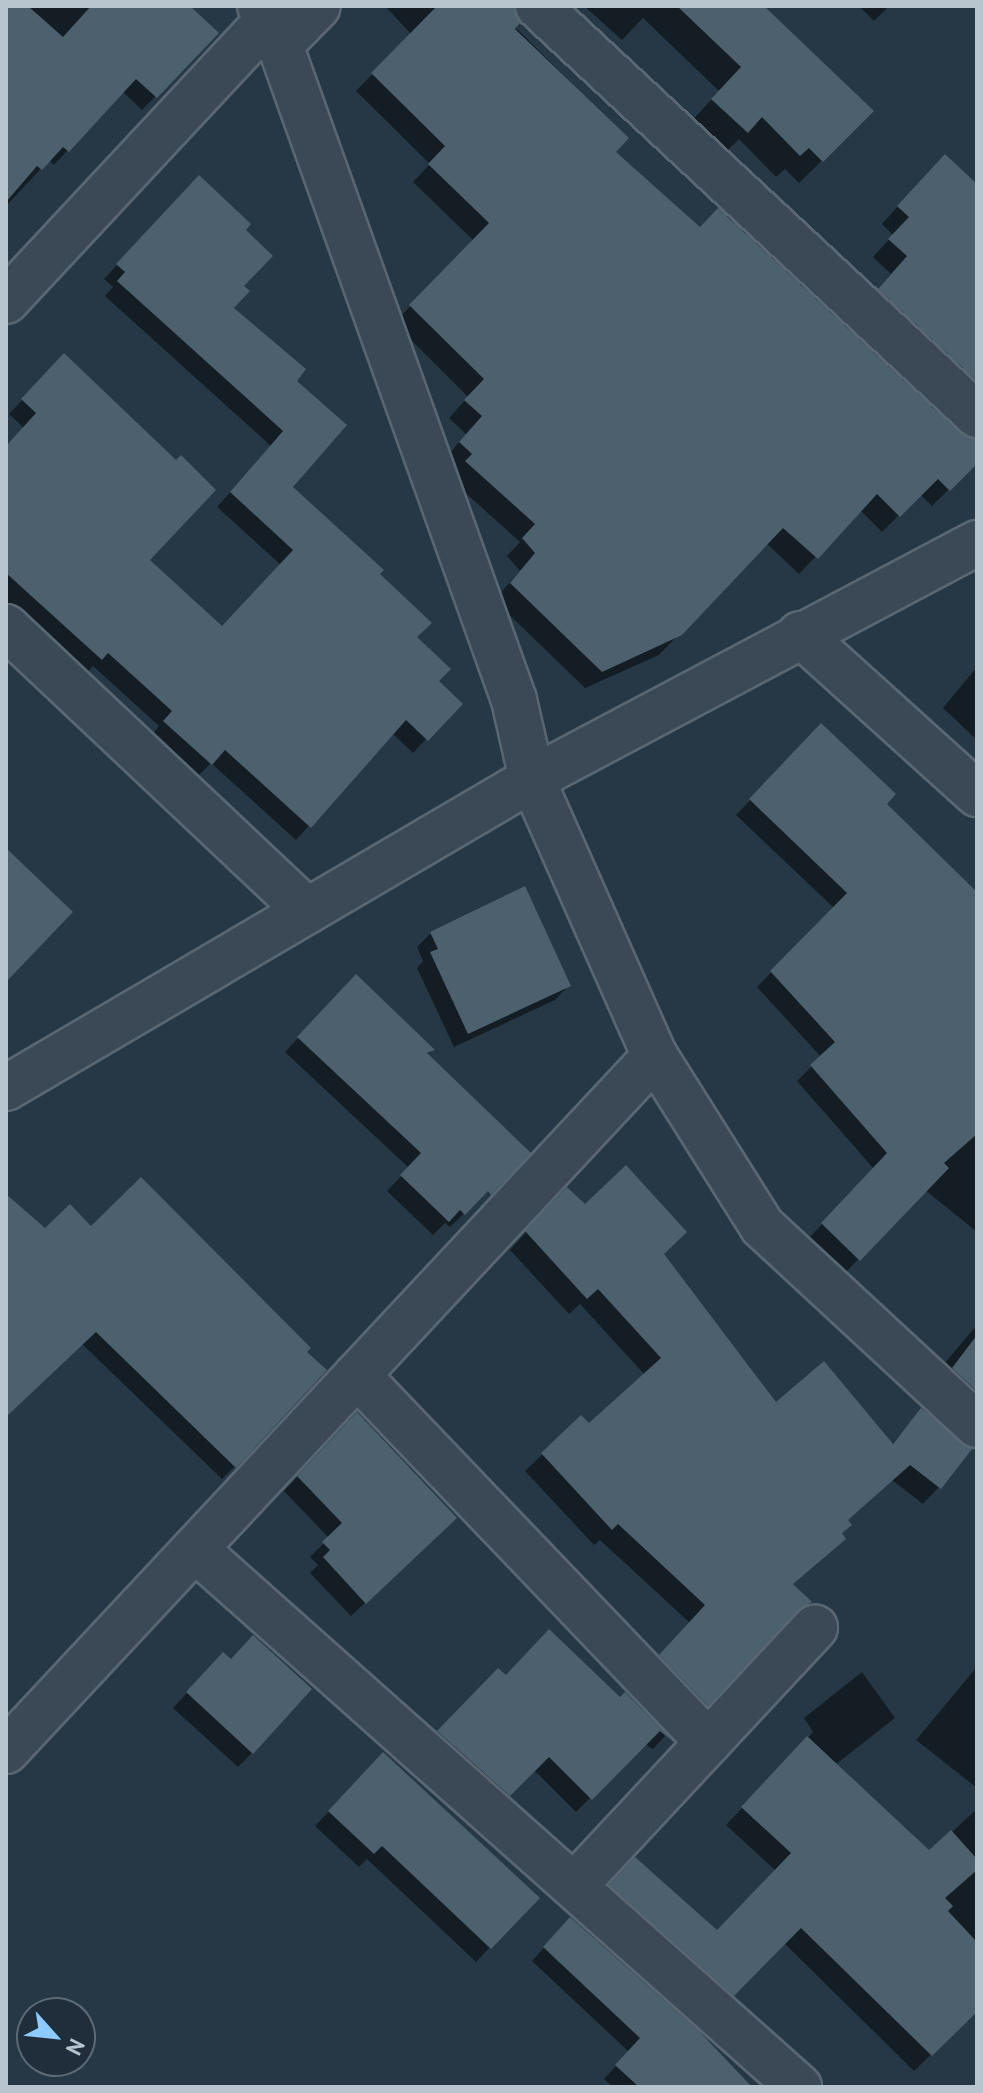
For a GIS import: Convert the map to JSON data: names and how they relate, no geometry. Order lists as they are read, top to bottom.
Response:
{
  "north": "bottom right"
}
